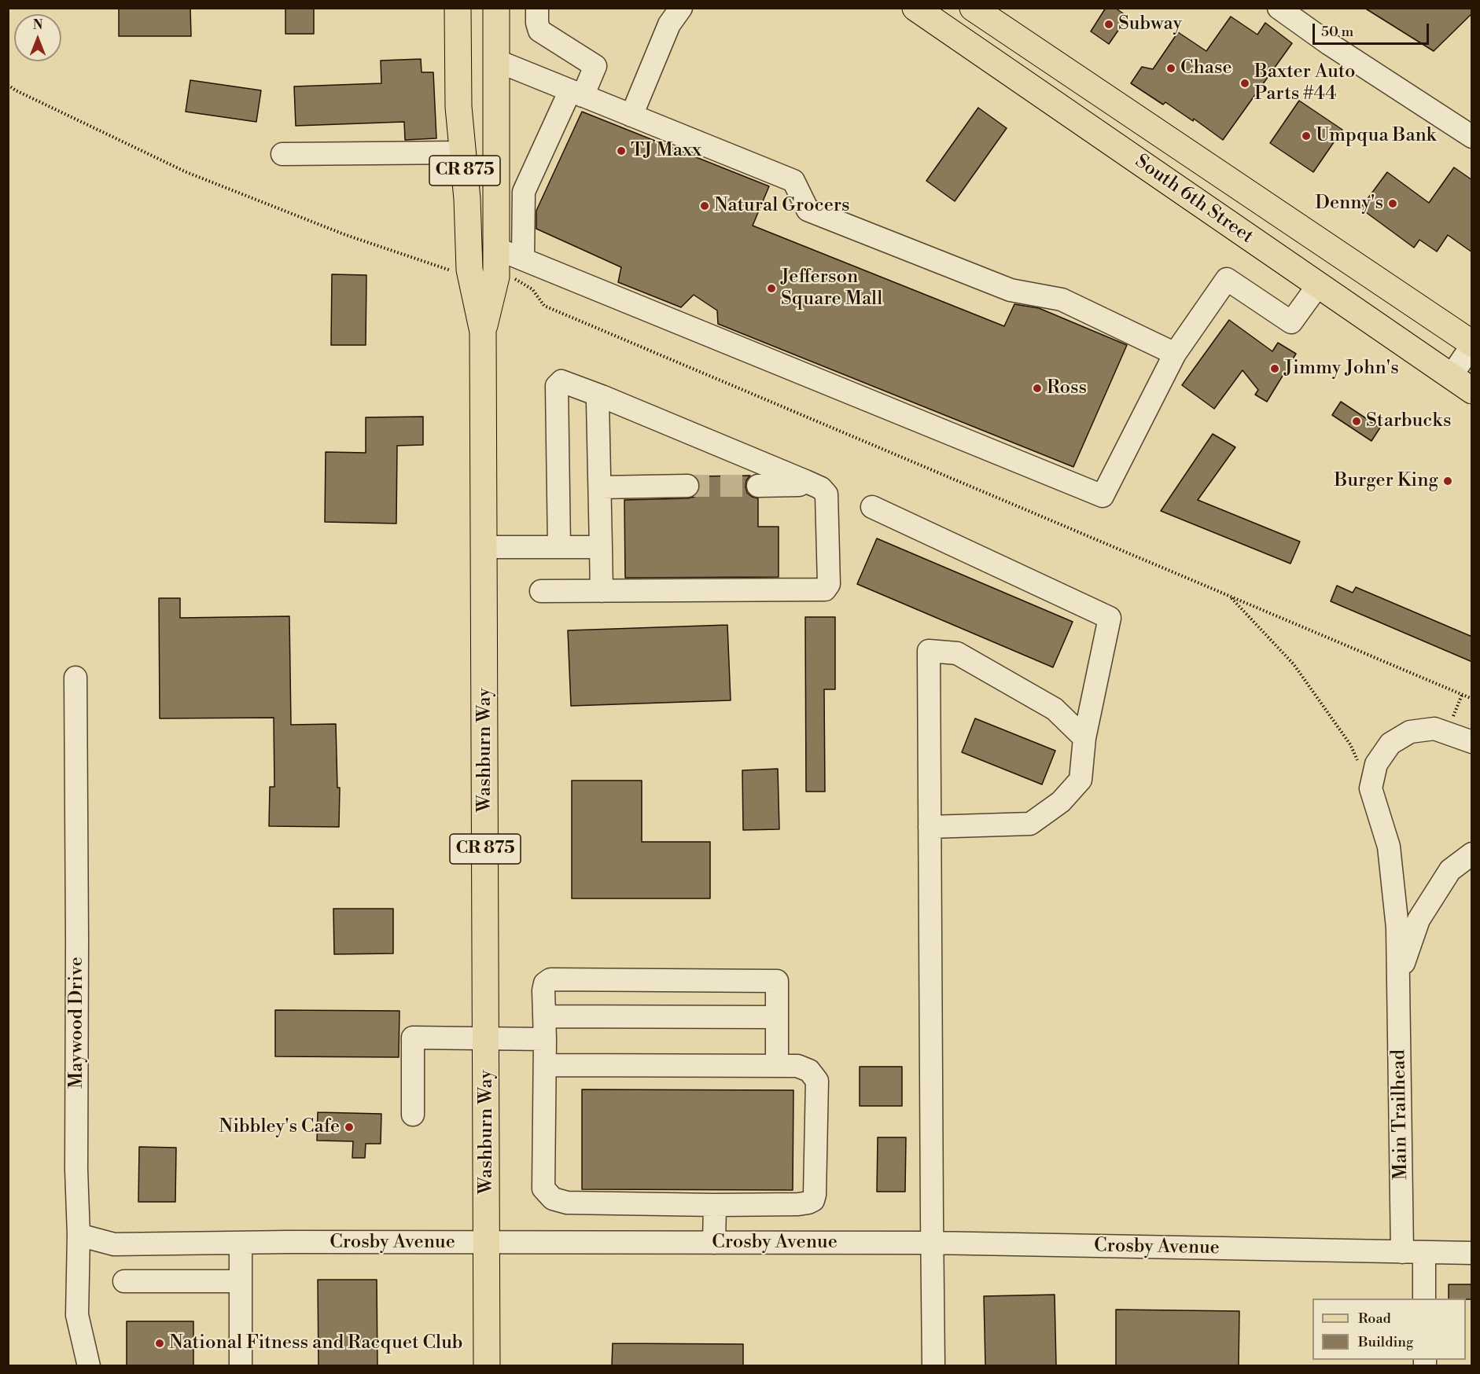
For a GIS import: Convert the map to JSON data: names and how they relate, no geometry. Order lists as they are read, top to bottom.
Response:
{
  "streets": {
    "main road": ["CR 875", "South 6th Street", "Washburn Way"],
    "street": ["Maywood Drive", "Main Trailhead", "Crosby Avenue"]
  },
  "crossings": [
    ["Washburn Way", "Crosby Avenue"],
    ["Maywood Drive", "Crosby Avenue"],
    ["Main Trailhead", "Crosby Avenue"]
  ],
  "places": [
    "Subway",
    "Chase",
    "Baxter Auto Parts #44",
    "Umpqua Bank",
    "TJ Maxx",
    "Denny's",
    "Natural Grocers",
    "Jefferson Square Mall",
    "Jimmy John's",
    "Ross",
    "Starbucks",
    "Burger King",
    "Nibbley's Cafe",
    "National Fitness and Racquet Club"
  ],
  "legend": ["Road", "Building"],
  "scale_bar": "50 m",
  "north": "top"
}
